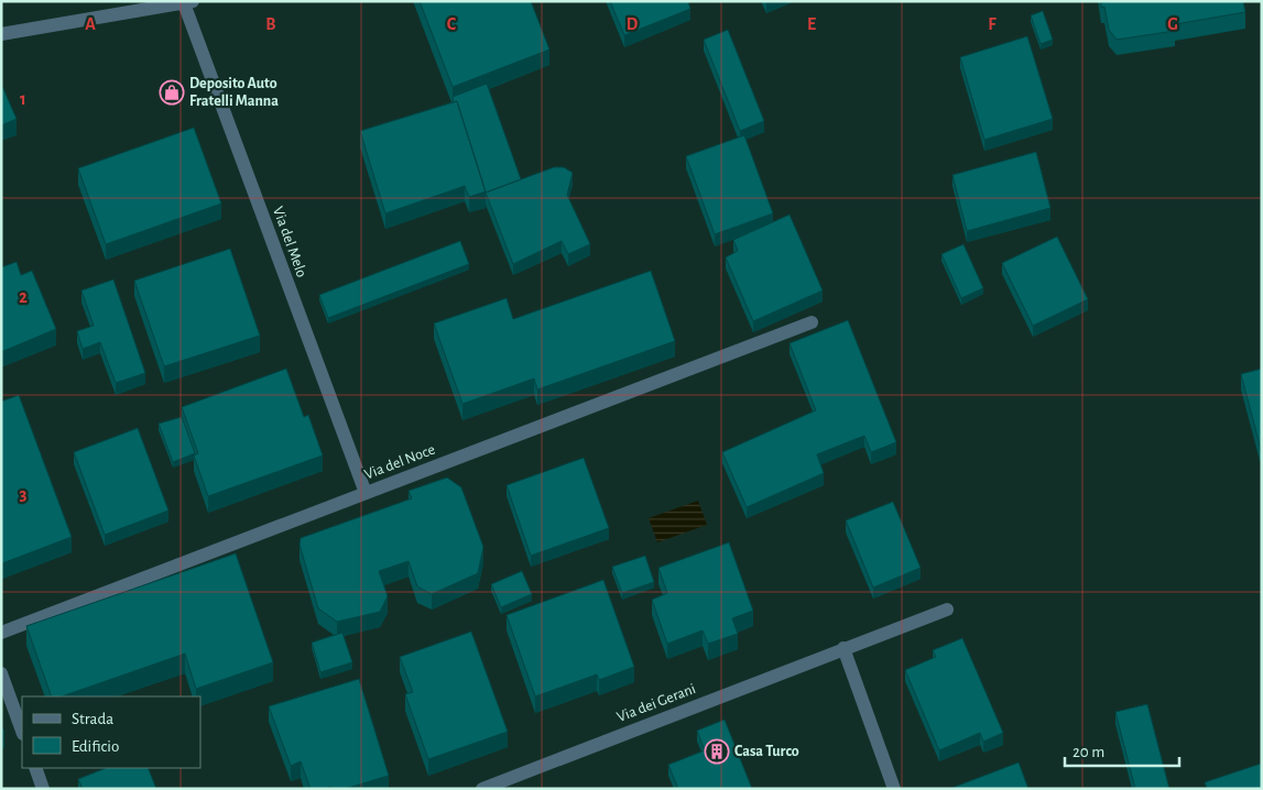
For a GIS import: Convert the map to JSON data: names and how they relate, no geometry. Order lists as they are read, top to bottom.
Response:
{
  "streets": {
    "street": ["Via del Melo", "Via del Noce", "Via dei Gerani"]
  },
  "crossings": [
    ["Via del Melo", "Via del Noce"]
  ],
  "places": {
    "shop": ["Deposito Auto Fratelli Manna"],
    "building": ["Casa Turco"]
  },
  "legend": ["Strada", "Edificio"],
  "scale_bar": "20 m",
  "grid": {
    "columns": [
      "A",
      "B",
      "C",
      "D",
      "E",
      "F",
      "G"
    ],
    "rows": ["1", "2", "3"]
  }
}
